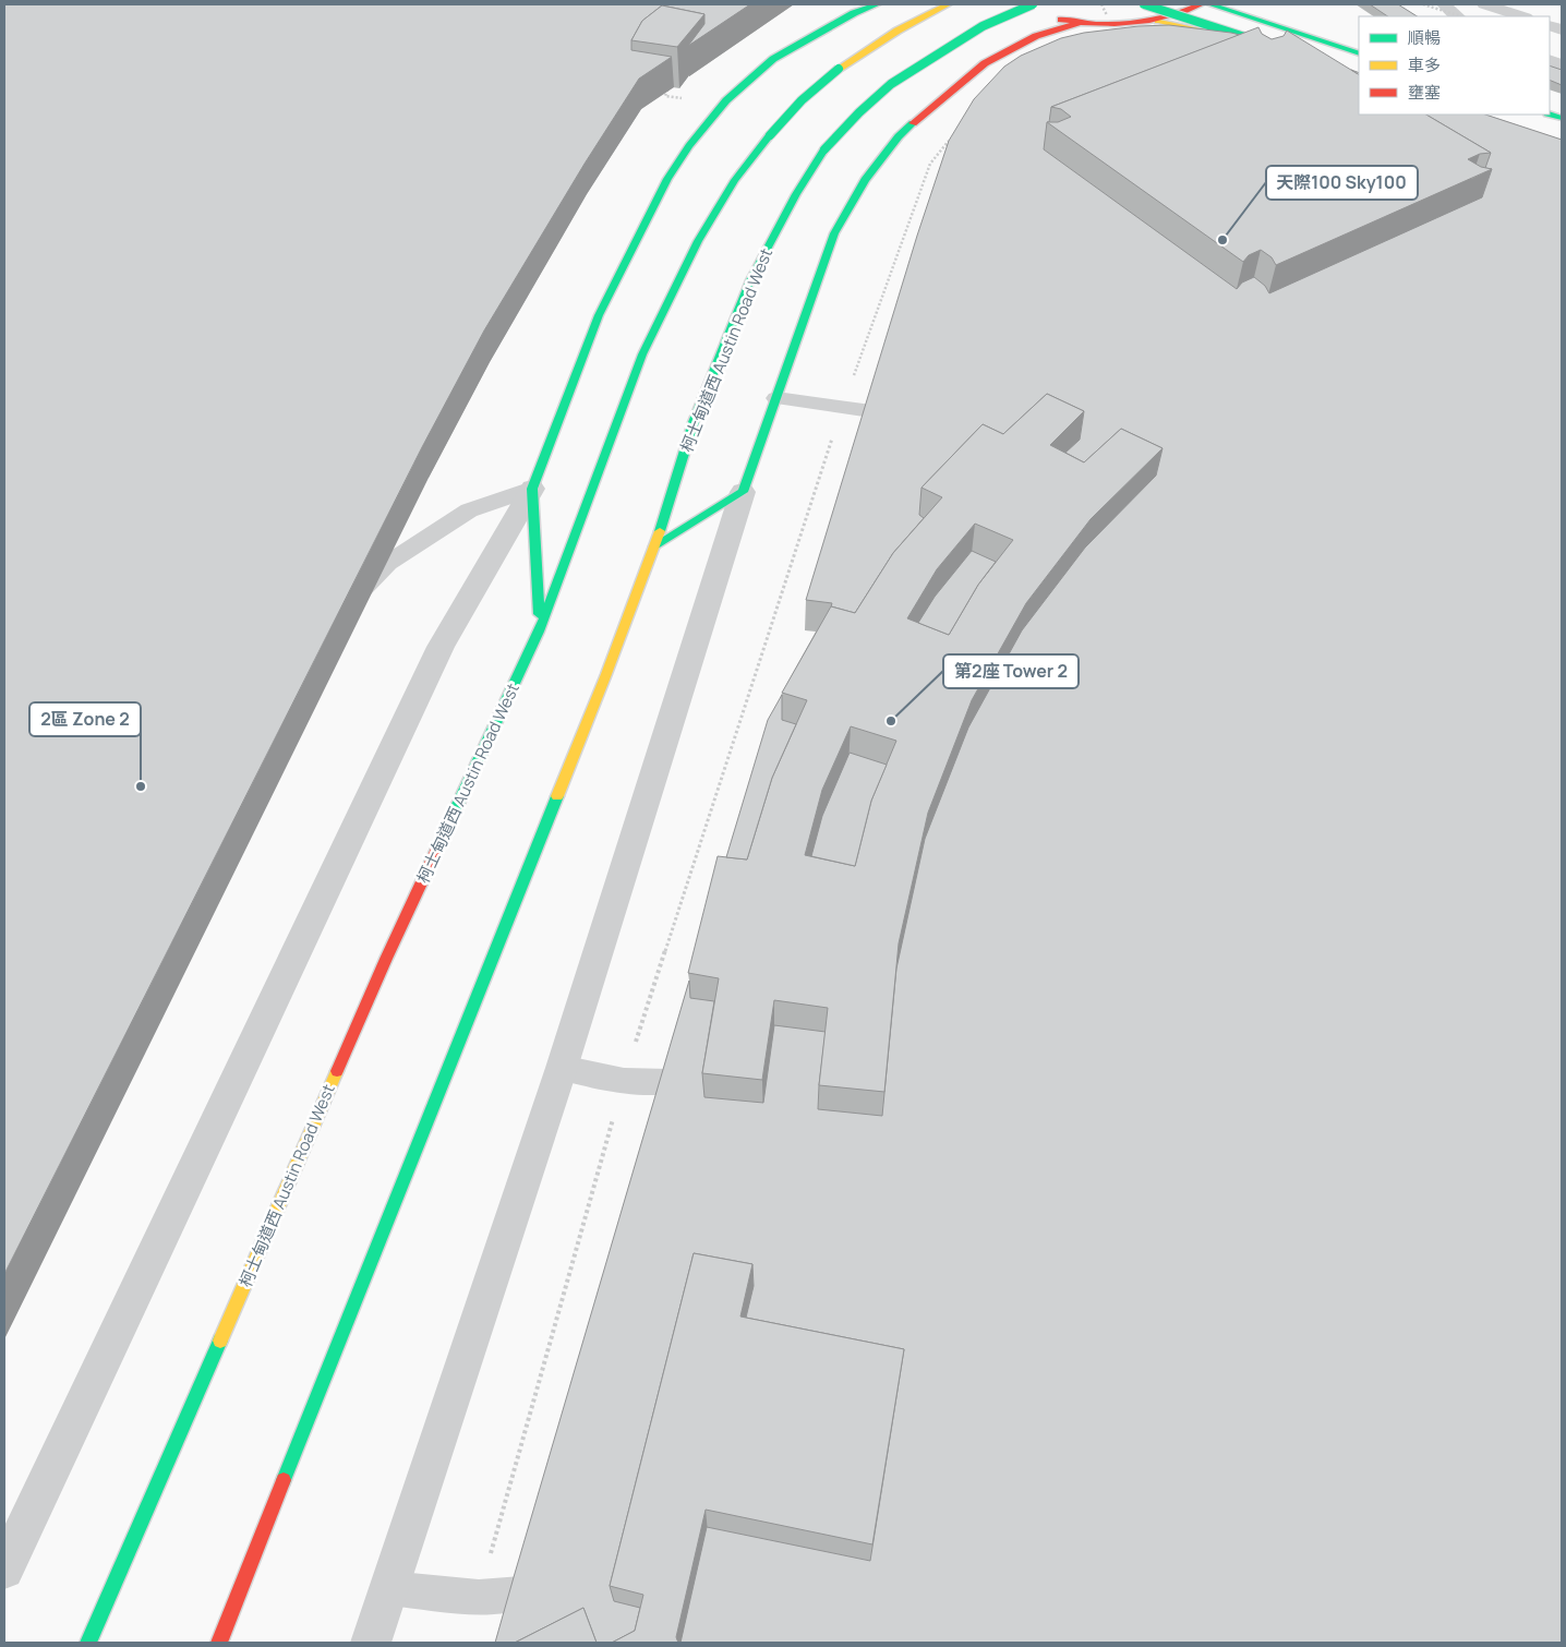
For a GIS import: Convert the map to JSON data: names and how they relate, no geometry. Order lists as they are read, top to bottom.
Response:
{
  "streets": {
    "main road": ["柯士甸道西 Austin Road West"]
  },
  "places": ["天際100 Sky100", "第2座 Tower 2", "2區 Zone 2"],
  "legend": ["順暢", "車多", "壅塞"]
}
